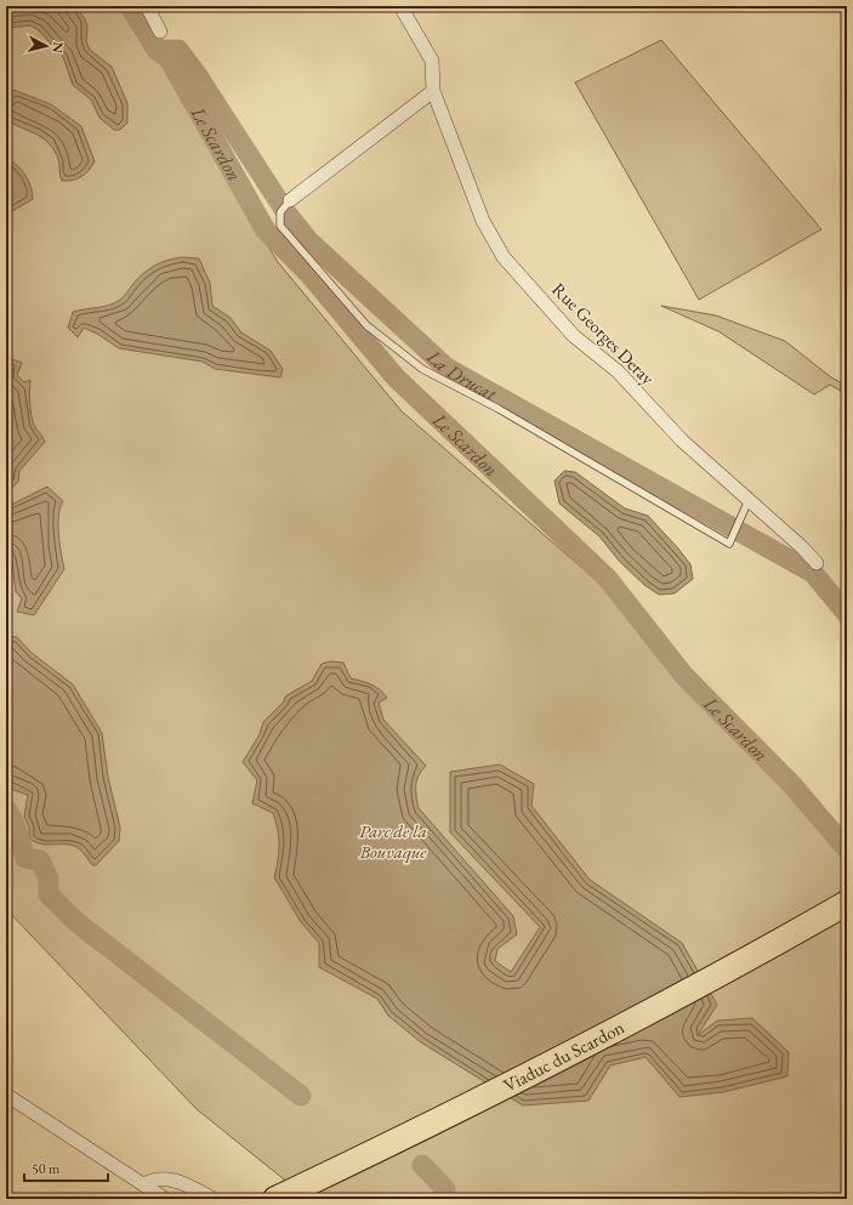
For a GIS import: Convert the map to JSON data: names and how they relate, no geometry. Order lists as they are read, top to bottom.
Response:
{
  "streets": {
    "highway": ["Viaduc du Scardon"],
    "street": ["Rue Georges Deray"]
  },
  "water": ["Le Scardon", "La Drucat"],
  "parks": ["Parc de la Bouvaque"],
  "scale_bar": "50 m",
  "north": "right"
}
